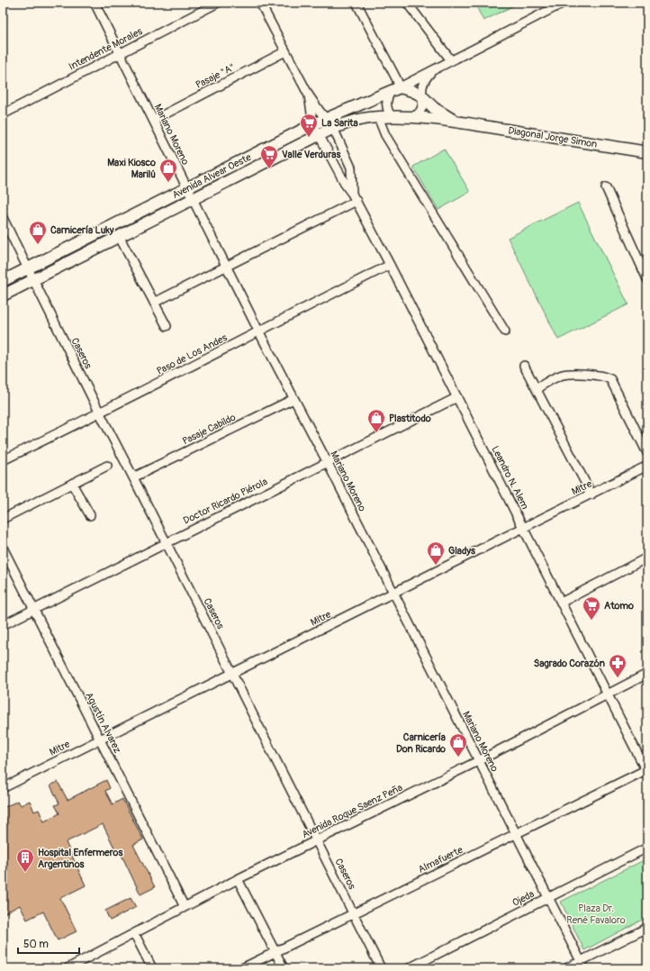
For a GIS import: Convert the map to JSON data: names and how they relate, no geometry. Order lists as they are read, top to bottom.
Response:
{
  "streets": {
    "main road": ["Diagonal Jorge Simon", "Avenida Alvear Oeste"],
    "street": [
      "Intendente Morales",
      "Pasaje \"A\"",
      "Mariano Moreno",
      "Caseros",
      "Paso de Los Andes",
      "Pasaje Cabildo",
      "Leandro N. Alem",
      "Mitre",
      "Doctor Ricardo Piérola",
      "Agustín Alvarez",
      "Avenida Roque Saenz Peña",
      "Almafuerte",
      "Ojeda"
    ]
  },
  "crossings": [
    ["Intendente Morales", "Mariano Moreno"],
    ["Pasaje \"A\"", "Mariano Moreno"],
    ["Pasaje \"A\"", "Leandro N. Alem"],
    ["Mariano Moreno", "Avenida Alvear Oeste"],
    ["Mariano Moreno", "Paso de Los Andes"],
    ["Mariano Moreno", "Pasaje Cabildo"],
    ["Mariano Moreno", "Mitre"],
    ["Mariano Moreno", "Doctor Ricardo Piérola"],
    ["Mariano Moreno", "Avenida Roque Saenz Peña"],
    ["Mariano Moreno", "Almafuerte"],
    ["Mariano Moreno", "Ojeda"],
    ["Diagonal Jorge Simon", "Avenida Alvear Oeste"],
    ["Avenida Alvear Oeste", "Caseros"],
    ["Avenida Alvear Oeste", "Leandro N. Alem"],
    ["Caseros", "Paso de Los Andes"],
    ["Caseros", "Pasaje Cabildo"],
    ["Caseros", "Mitre"],
    ["Caseros", "Doctor Ricardo Piérola"],
    ["Caseros", "Avenida Roque Saenz Peña"],
    ["Caseros", "Almafuerte"],
    ["Paso de Los Andes", "Leandro N. Alem"],
    ["Leandro N. Alem", "Mitre"],
    ["Leandro N. Alem", "Doctor Ricardo Piérola"],
    ["Leandro N. Alem", "Avenida Roque Saenz Peña"],
    ["Leandro N. Alem", "Almafuerte"],
    ["Mitre", "Agustín Alvarez"],
    ["Doctor Ricardo Piérola", "Agustín Alvarez"],
    ["Agustín Alvarez", "Avenida Roque Saenz Peña"]
  ],
  "parks": ["Plaza Dr. René Favaloro"],
  "places": {
    "supermarket": ["La Sarita", "Valle Verduras", "Atomo"],
    "shop": [
      "Maxi Kiosco Marilú",
      "Carnicería Luky",
      "Plastitodo",
      "Gladys",
      "Carnicería Don Ricardo"
    ],
    "pharmacy": ["Sagrado Corazón"],
    "building": ["Hospital Enfermeros Argentinos"]
  },
  "scale_bar": "50 m"
}
